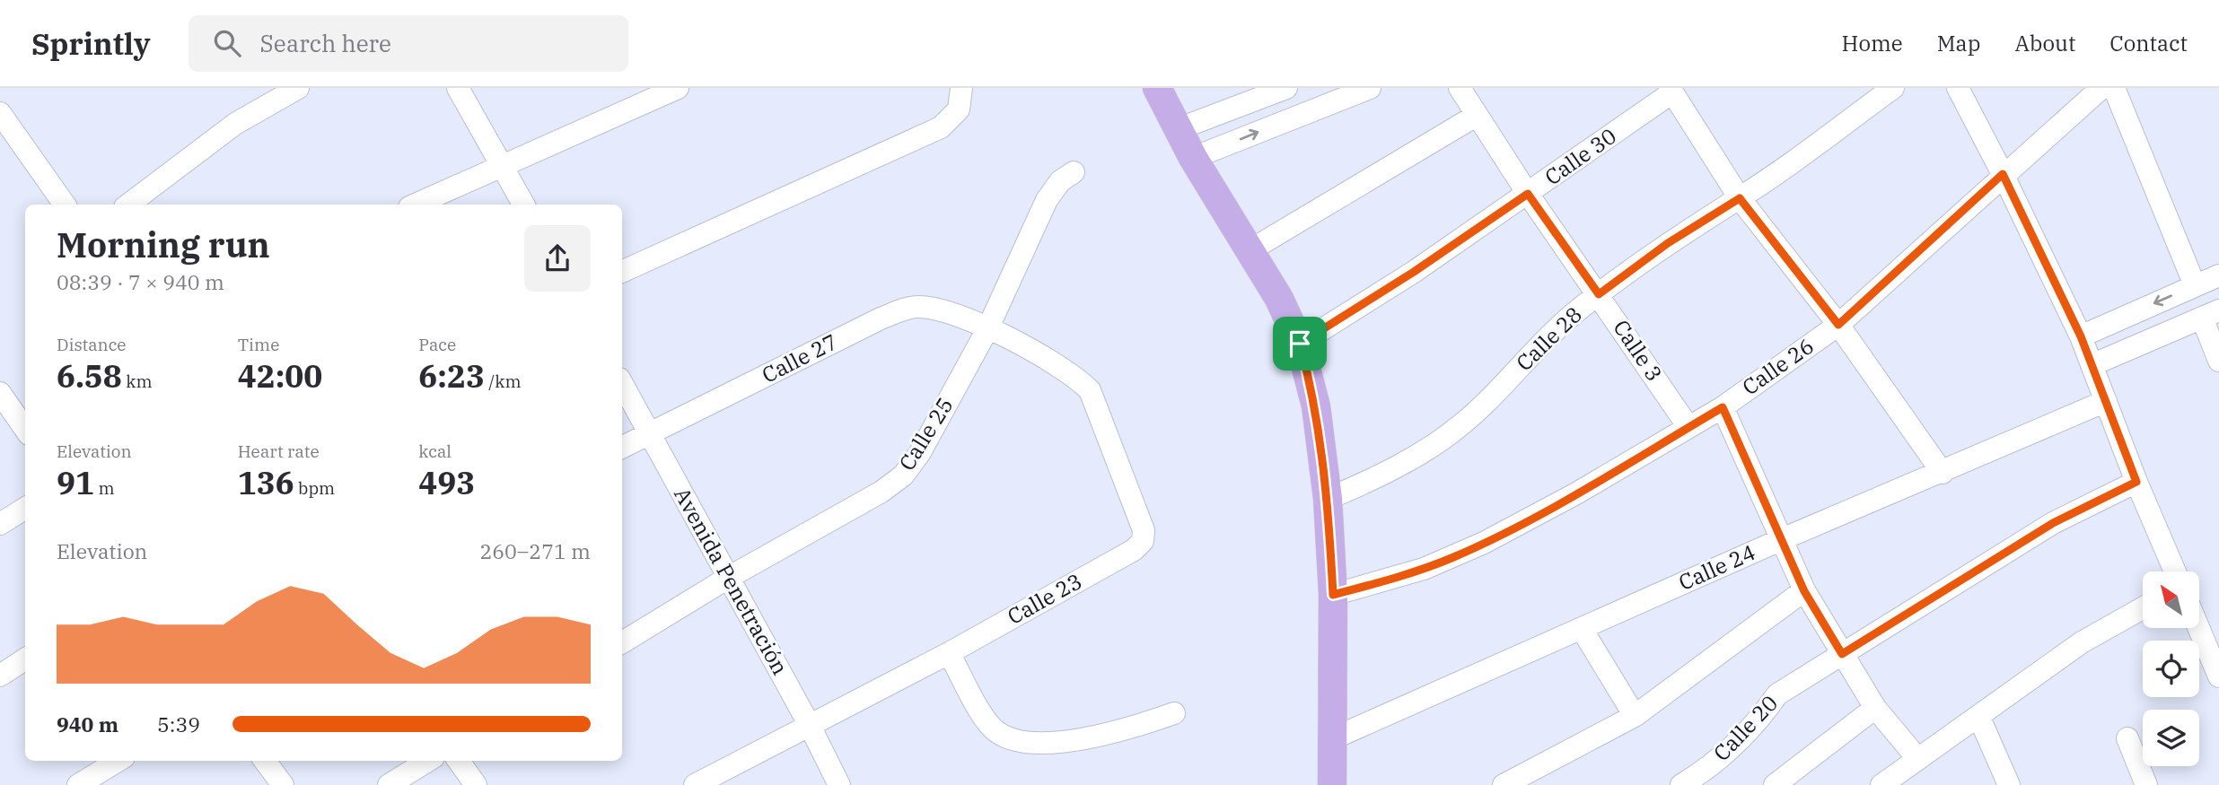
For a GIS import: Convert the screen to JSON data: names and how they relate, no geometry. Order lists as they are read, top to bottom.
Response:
{
  "streets": {
    "street": [
      "Calle 30",
      "Calle 28",
      "Calle 3",
      "Calle 27",
      "Calle 26",
      "Calle 25",
      "Calle 24",
      "Avenida Penetración",
      "Calle 23",
      "Calle 20"
    ]
  },
  "crossings": [
    ["Calle 30", "Calle 3"],
    ["Calle 28", "Calle 3"],
    ["Calle 3", "Calle 26"],
    ["Calle 27", "Calle 25"],
    ["Calle 27", "Avenida Penetración"],
    ["Calle 27", "Calle 23"],
    ["Calle 25", "Avenida Penetración"],
    ["Calle 25", "Calle 23"],
    ["Avenida Penetración", "Calle 23"]
  ],
  "north": "top left",
  "page": {
    "header": "Sprintly",
    "search": "Search here",
    "nav": [
      "Home",
      "Map",
      "About",
      "Contact"
    ],
    "heading": ["Morning run", "08:39 · 7 × 940 m"],
    "stats": [
      ["Distance", "6.58 km"],
      ["Time", "42:00"],
      ["Pace", "6:23 /km"],
      ["Elevation", "91 m"],
      ["Heart rate", "136 bpm"],
      ["kcal", "493"]
    ],
    "chart": ["Elevation", "260–271 m"],
    "list": [
      {
        "name": "940 m",
        "note": "5:39"
      }
    ]
  }
}
